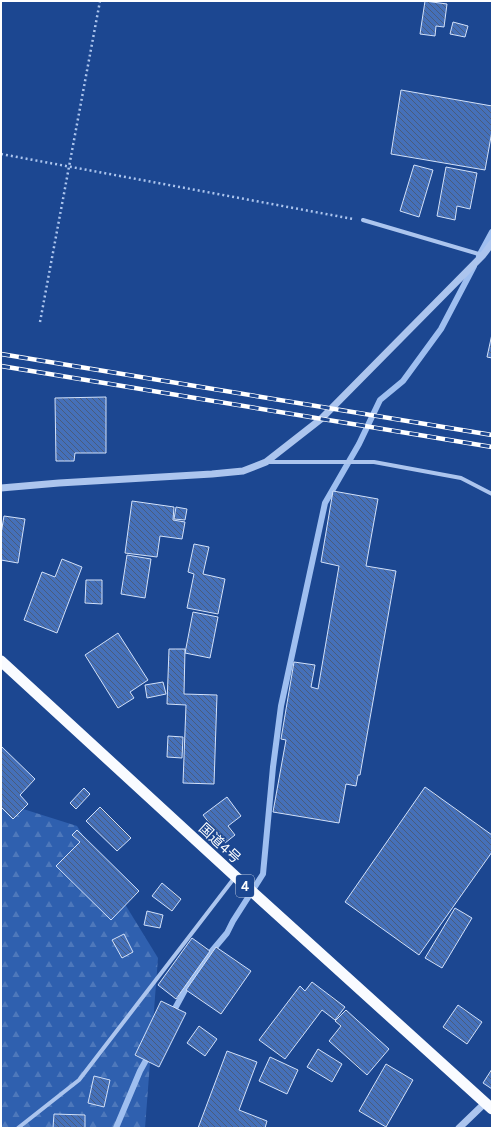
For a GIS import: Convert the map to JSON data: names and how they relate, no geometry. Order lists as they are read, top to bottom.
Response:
{
  "streets": {
    "highway": ["国道4号", "4"]
  }
}
